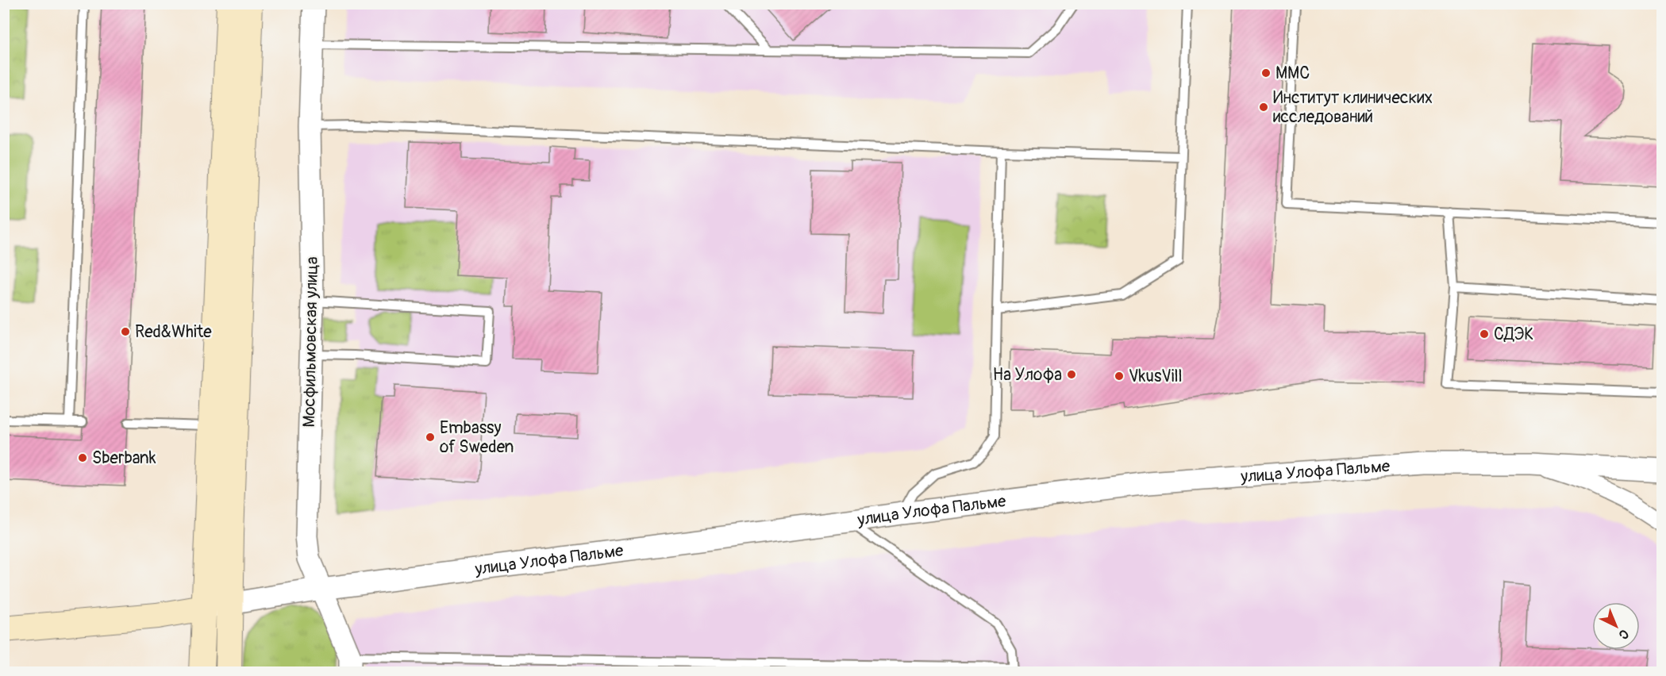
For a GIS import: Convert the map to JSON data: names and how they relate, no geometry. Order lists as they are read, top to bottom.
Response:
{
  "streets": {
    "street": ["Мосфильмовская улица", "улица Улофа Пальме"]
  },
  "crossings": [
    ["Мосфильмовская улица", "улица Улофа Пальме"]
  ],
  "places": [
    "ММС",
    "Институт клинических исследований",
    "Red&White",
    "СДЭК",
    "На Улофа",
    "VkusVill",
    "Embassy of Sweden",
    "Sberbank"
  ],
  "north": "bottom right"
}
